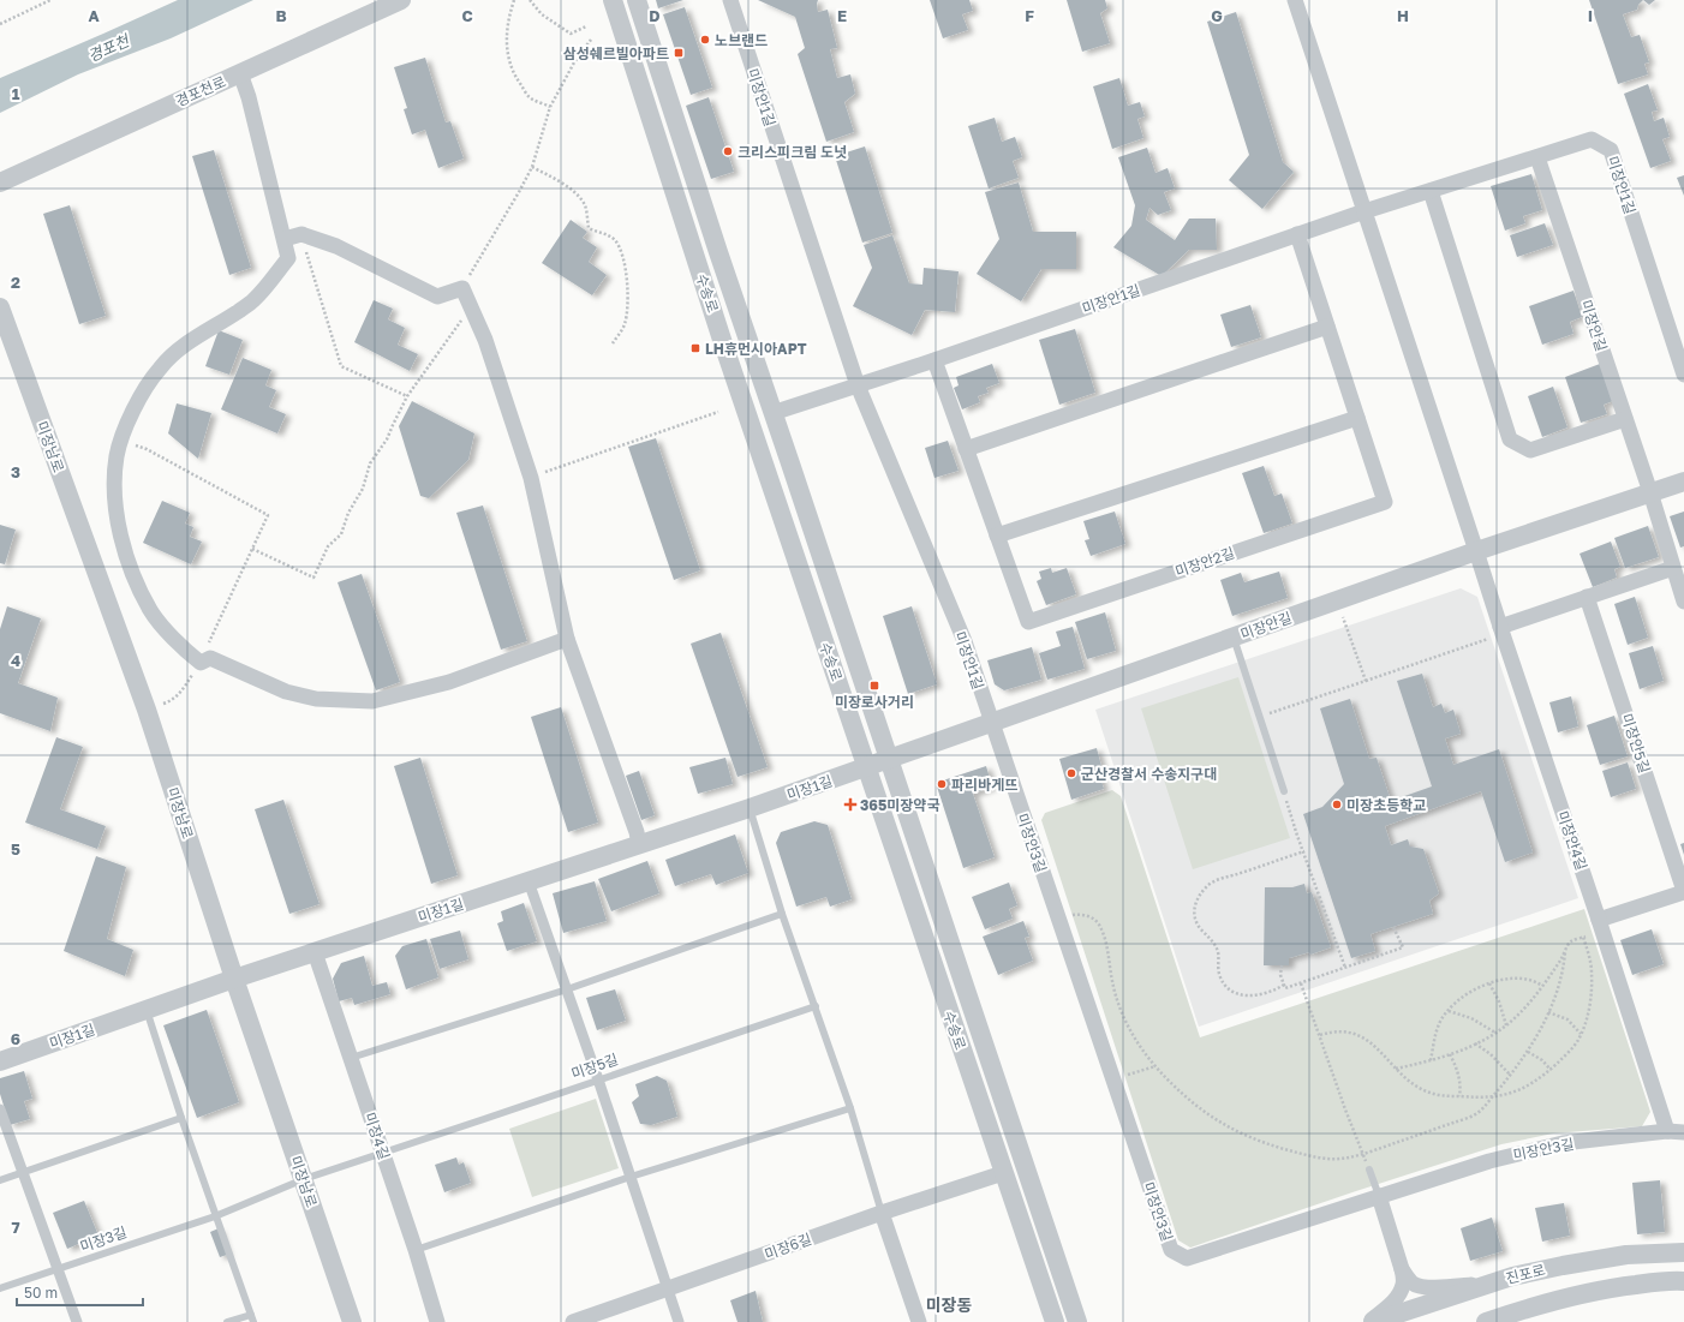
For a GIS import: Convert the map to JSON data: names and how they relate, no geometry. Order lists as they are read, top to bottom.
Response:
{
  "streets": {
    "street": [
      "경포천로",
      "미장안1길",
      "수송로",
      "미장안길",
      "미장남로",
      "미장안2길",
      "미장안5길",
      "미장1길",
      "미장안4길",
      "미장안3길",
      "미장4길",
      "미장6길",
      "진포로"
    ],
    "lane": ["미장5길", "미장3길"]
  },
  "crossings": [
    ["미장안1길", "수송로"],
    ["미장안1길", "미장안길"],
    ["미장안1길", "미장안2길"],
    ["미장안1길", "미장안3길"],
    ["수송로", "미장안길"],
    ["수송로", "미장1길"],
    ["수송로", "미장6길"],
    ["미장안길", "미장1길"],
    ["미장안길", "미장안4길"],
    ["미장안길", "미장안3길"],
    ["미장남로", "미장1길"],
    ["미장남로", "미장5길"],
    ["미장남로", "미장3길"],
    ["미장1길", "미장4길"],
    ["미장안4길", "미장안3길"],
    ["미장5길", "미장4길"],
    ["미장5길", "미장3길"]
  ],
  "districts": ["미장동"],
  "water": ["경포천"],
  "places": {
    "other": [
      "노브랜드",
      "크리스피크림 도넛",
      "군산경찰서 수송지구대",
      "파리바게뜨",
      "미장초등학교"
    ],
    "transit": ["삼성쉐르빌아파트", "LH휴먼시아APT", "미장로사거리"],
    "health": ["365미장약국"]
  },
  "scale_bar": "50 m",
  "grid": {
    "columns": [
      "A",
      "B",
      "C",
      "D",
      "E",
      "F",
      "G",
      "H",
      "I"
    ],
    "rows": [
      "1",
      "2",
      "3",
      "4",
      "5",
      "6",
      "7"
    ]
  }
}
